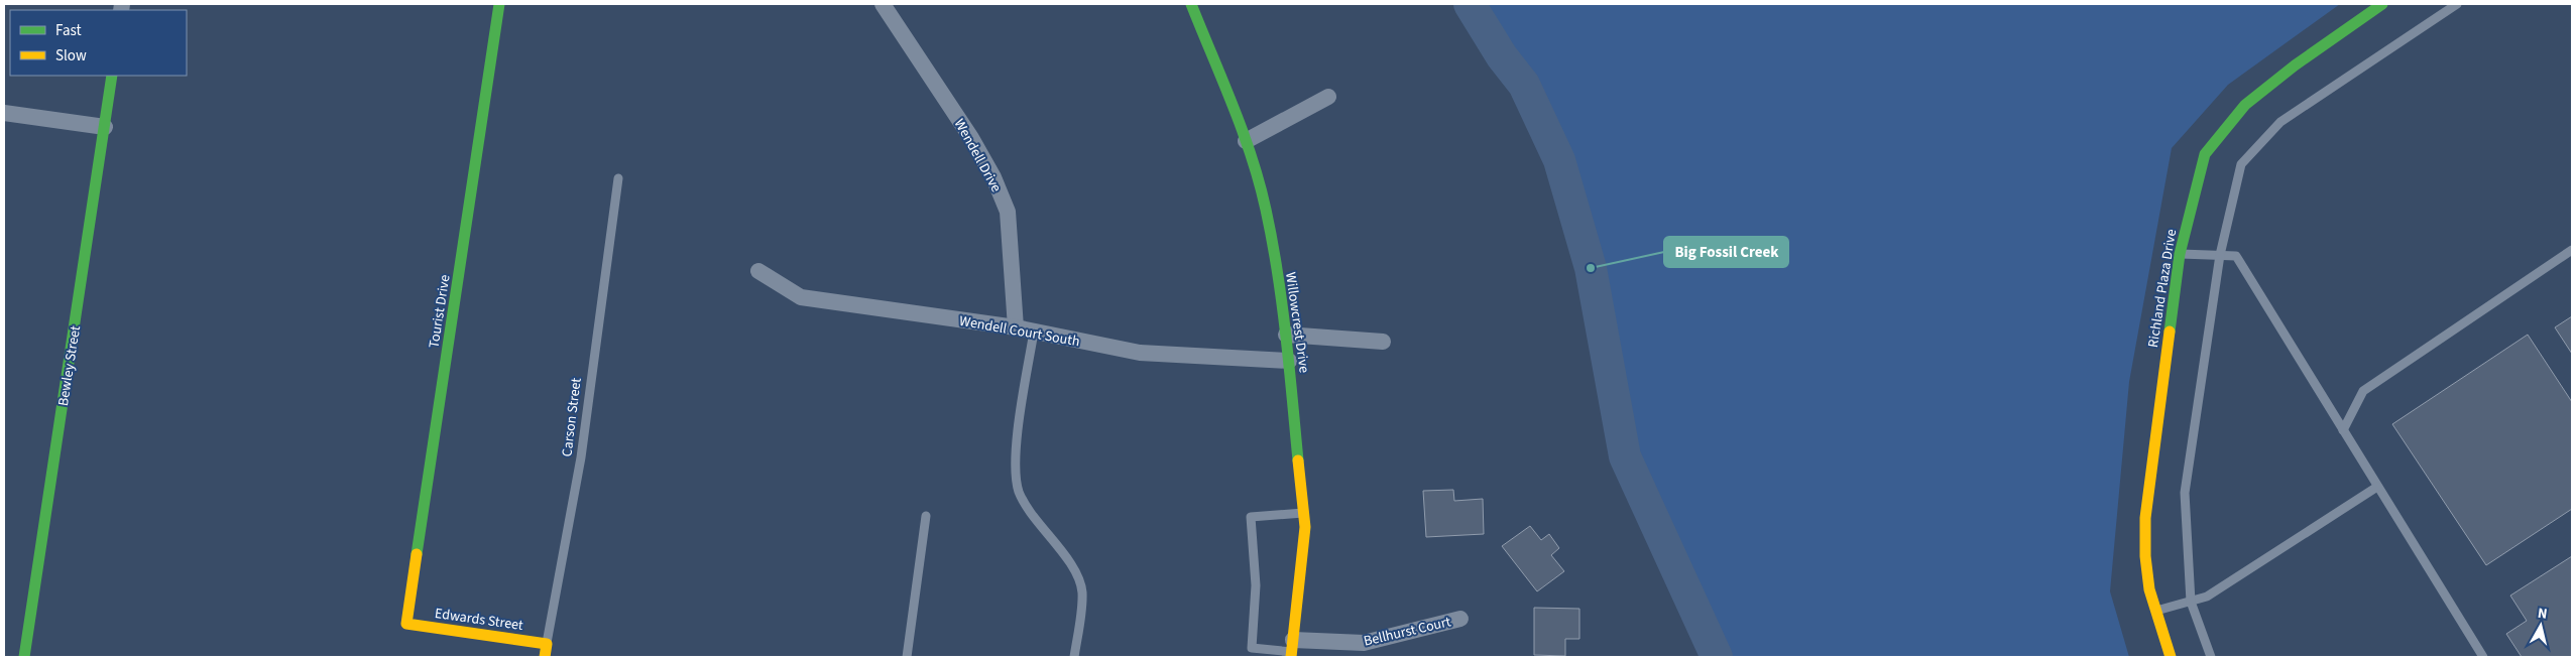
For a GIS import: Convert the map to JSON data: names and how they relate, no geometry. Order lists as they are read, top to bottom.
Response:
{
  "streets": {
    "street": [
      "Wendell Drive",
      "Richland Plaza Drive",
      "Tourist Drive",
      "Willowcrest Drive",
      "Wendell Court South",
      "Bewley Street",
      "Carson Street",
      "Edwards Street",
      "Bellhurst Court"
    ]
  },
  "crossings": [
    ["Wendell Drive", "Wendell Court South"],
    ["Tourist Drive", "Edwards Street"],
    ["Willowcrest Drive", "Wendell Court South"],
    ["Willowcrest Drive", "Bellhurst Court"],
    ["Carson Street", "Edwards Street"]
  ],
  "places": ["Big Fossil Creek"],
  "legend": ["Fast", "Slow"],
  "north": "top"
}
